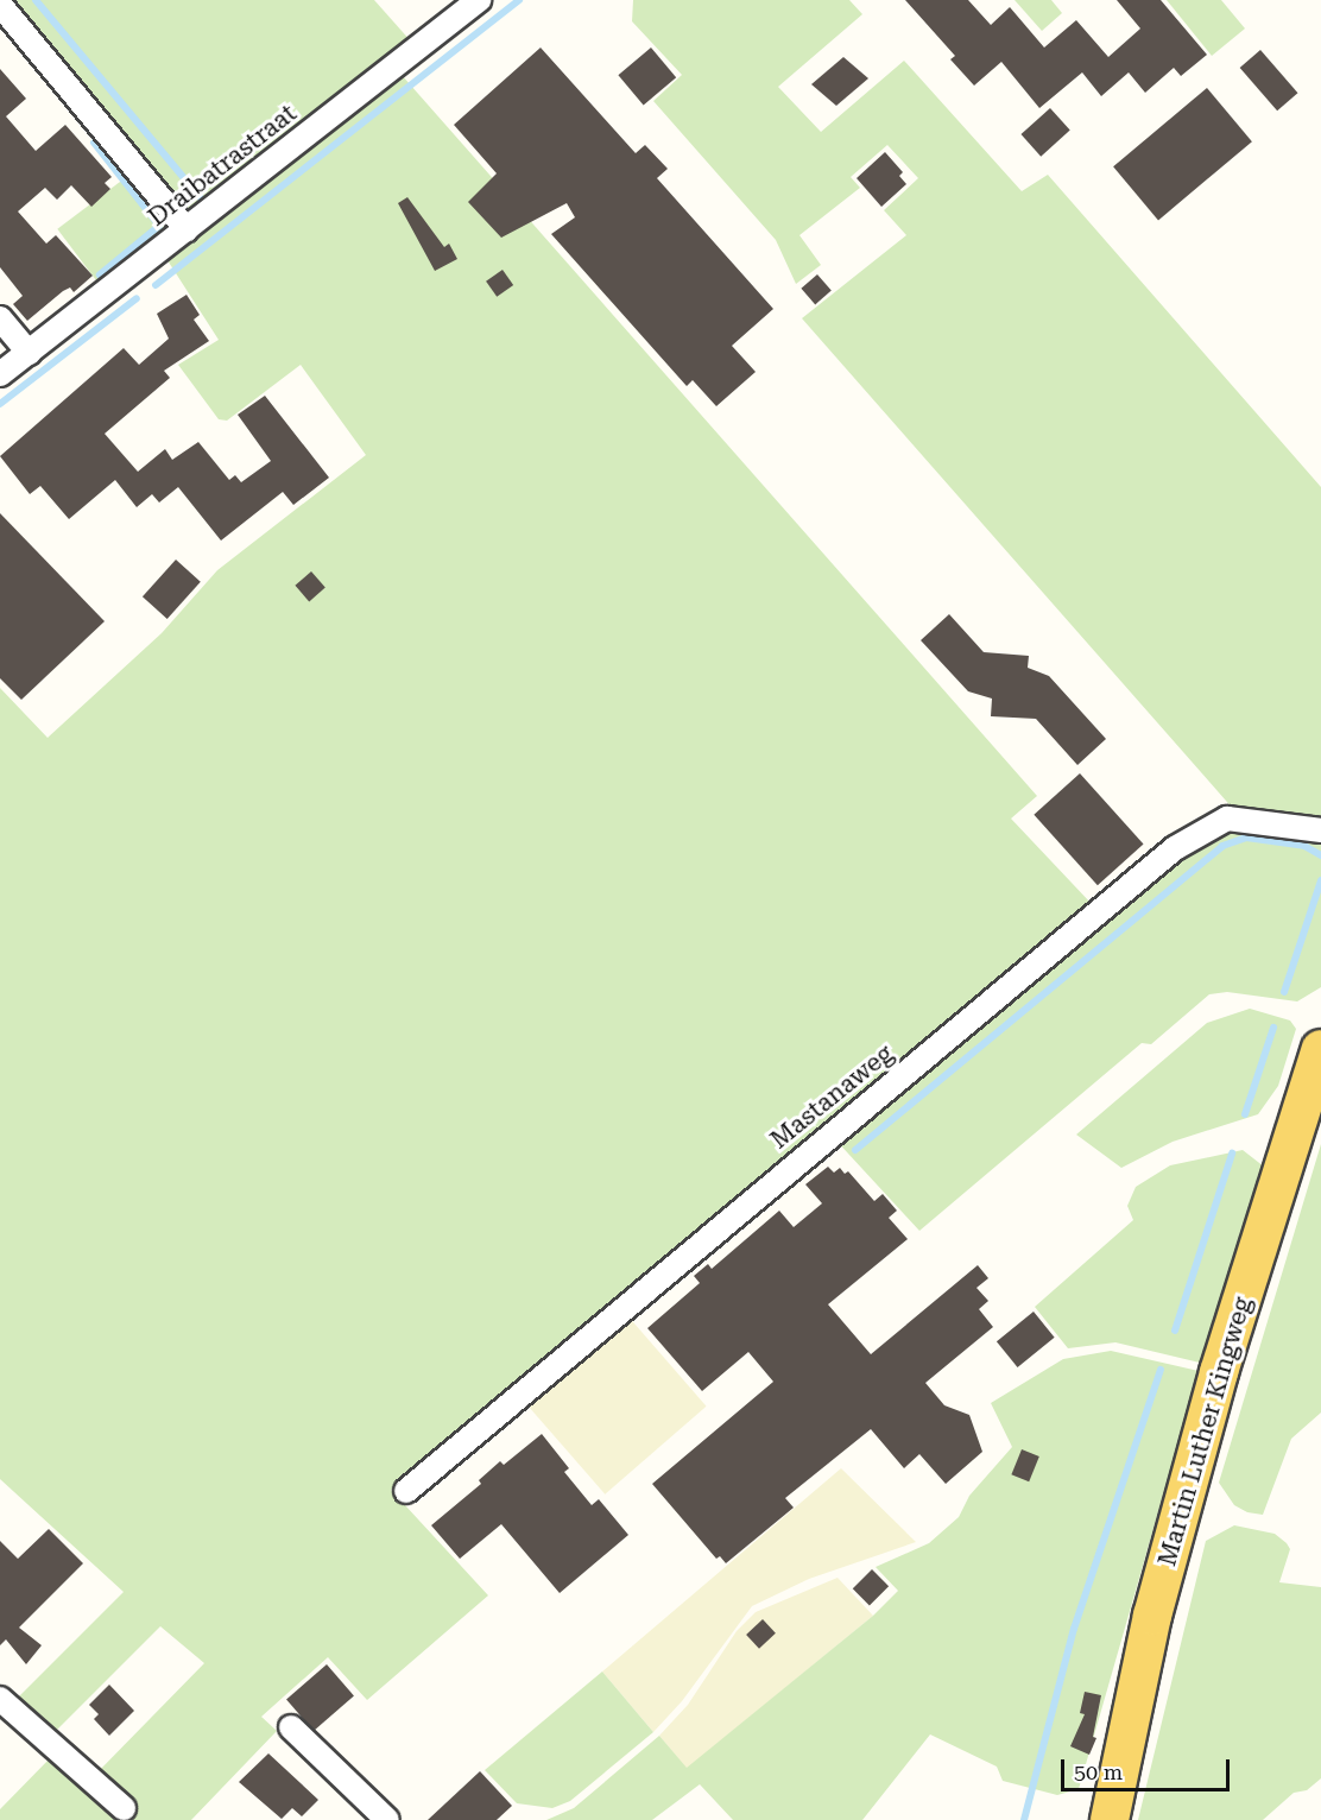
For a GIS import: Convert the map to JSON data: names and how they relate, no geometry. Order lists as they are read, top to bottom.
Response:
{
  "streets": {
    "main road": ["Martin Luther Kingweg"],
    "street": ["Draibatrastraat", "Mastanaweg"]
  },
  "scale_bar": "50 m"
}
